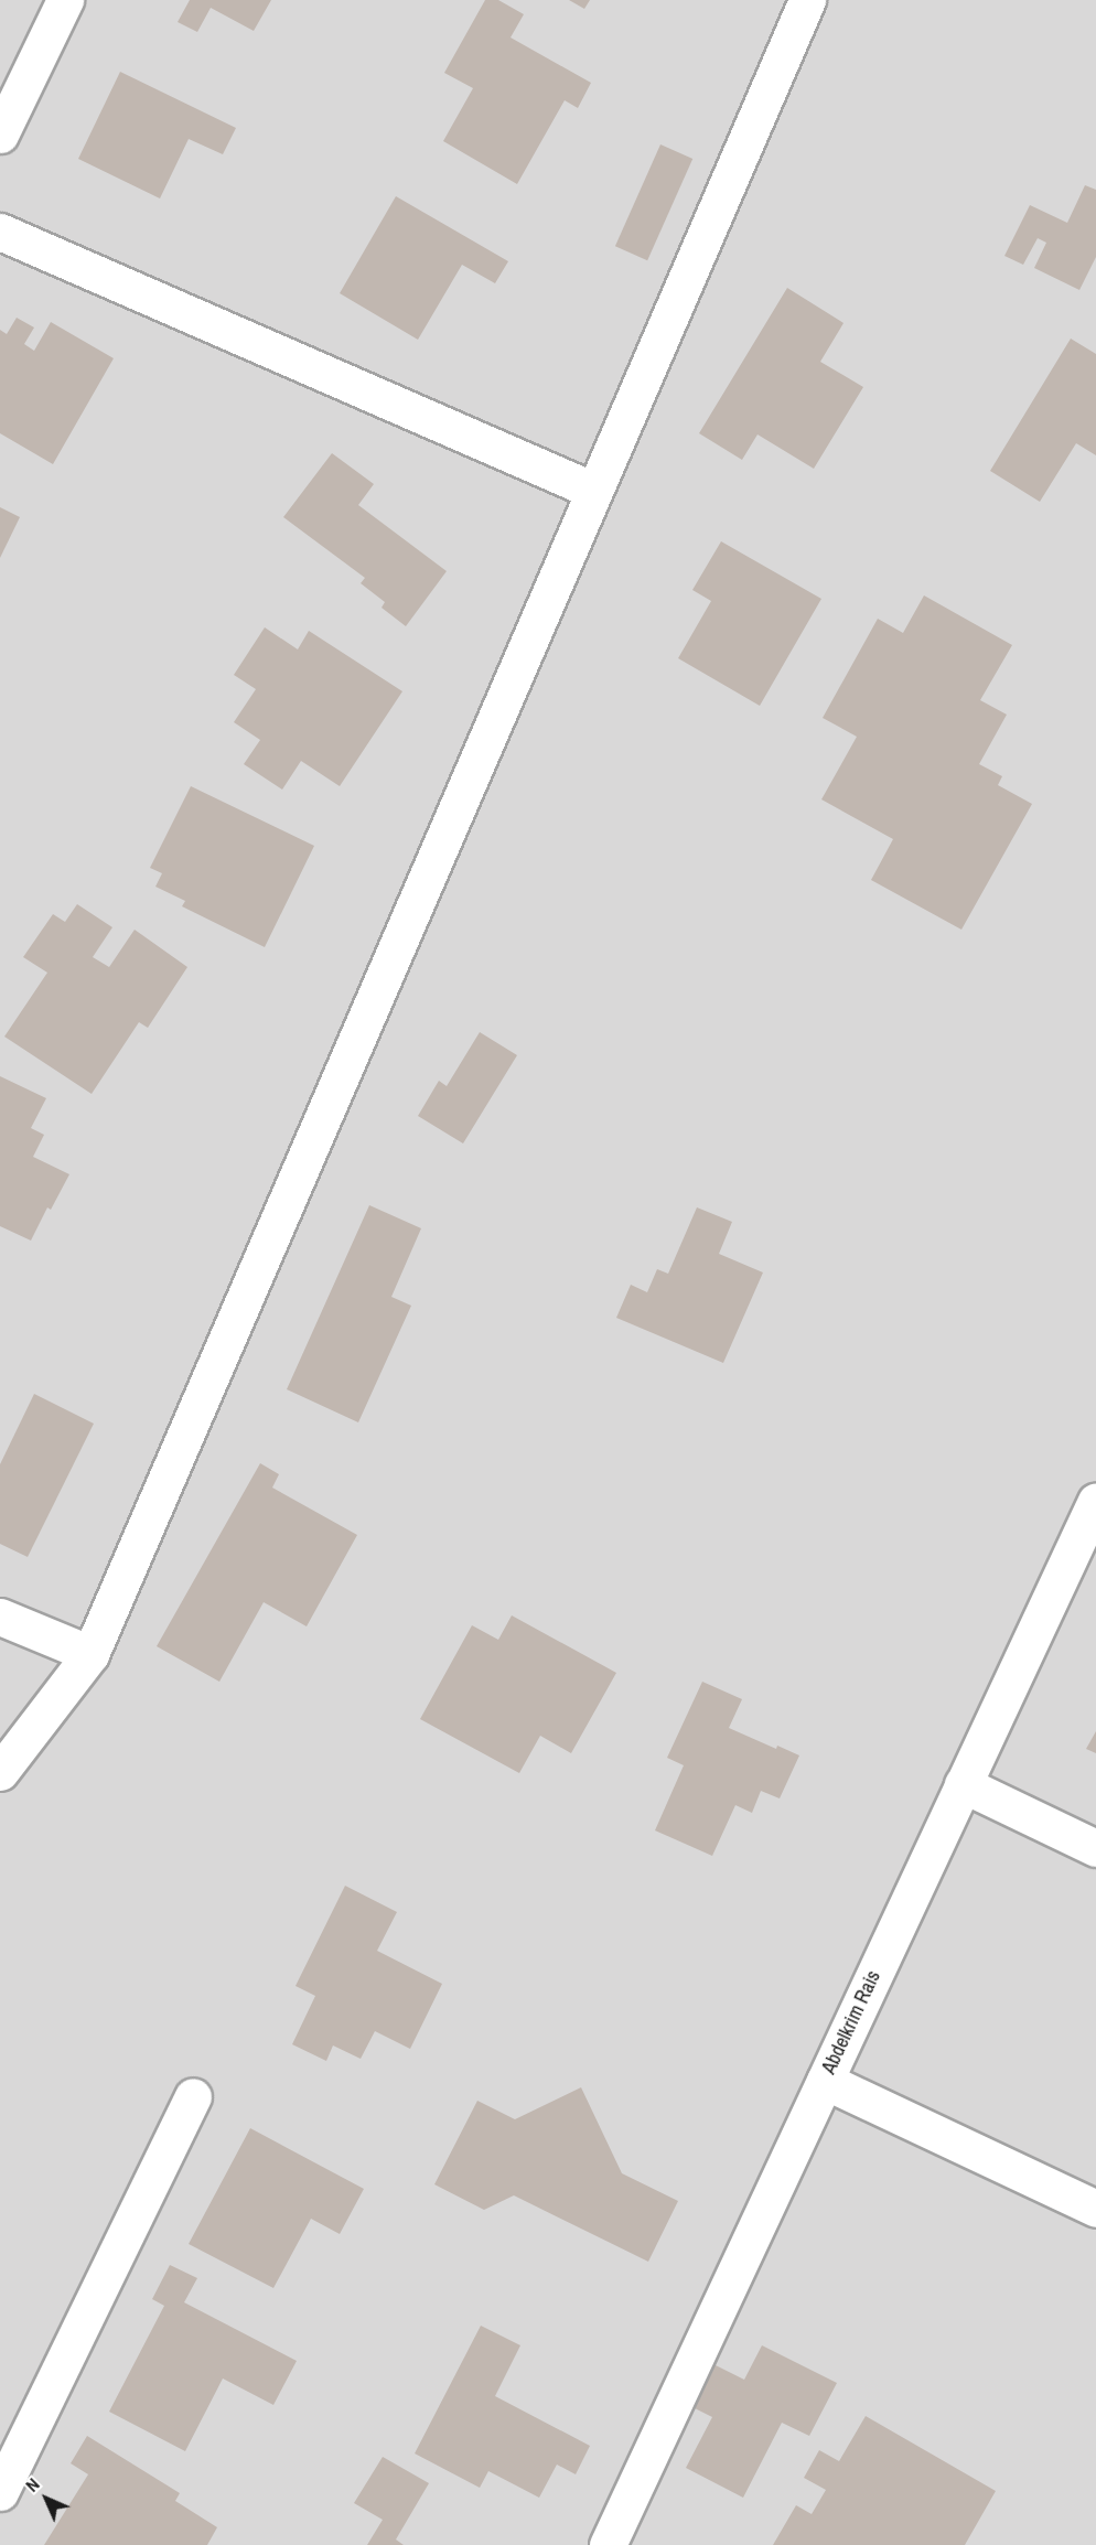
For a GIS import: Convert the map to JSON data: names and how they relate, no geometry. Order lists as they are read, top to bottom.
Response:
{
  "streets": {
    "street": ["Abdelkrim Rais"]
  },
  "north": "top left"
}
